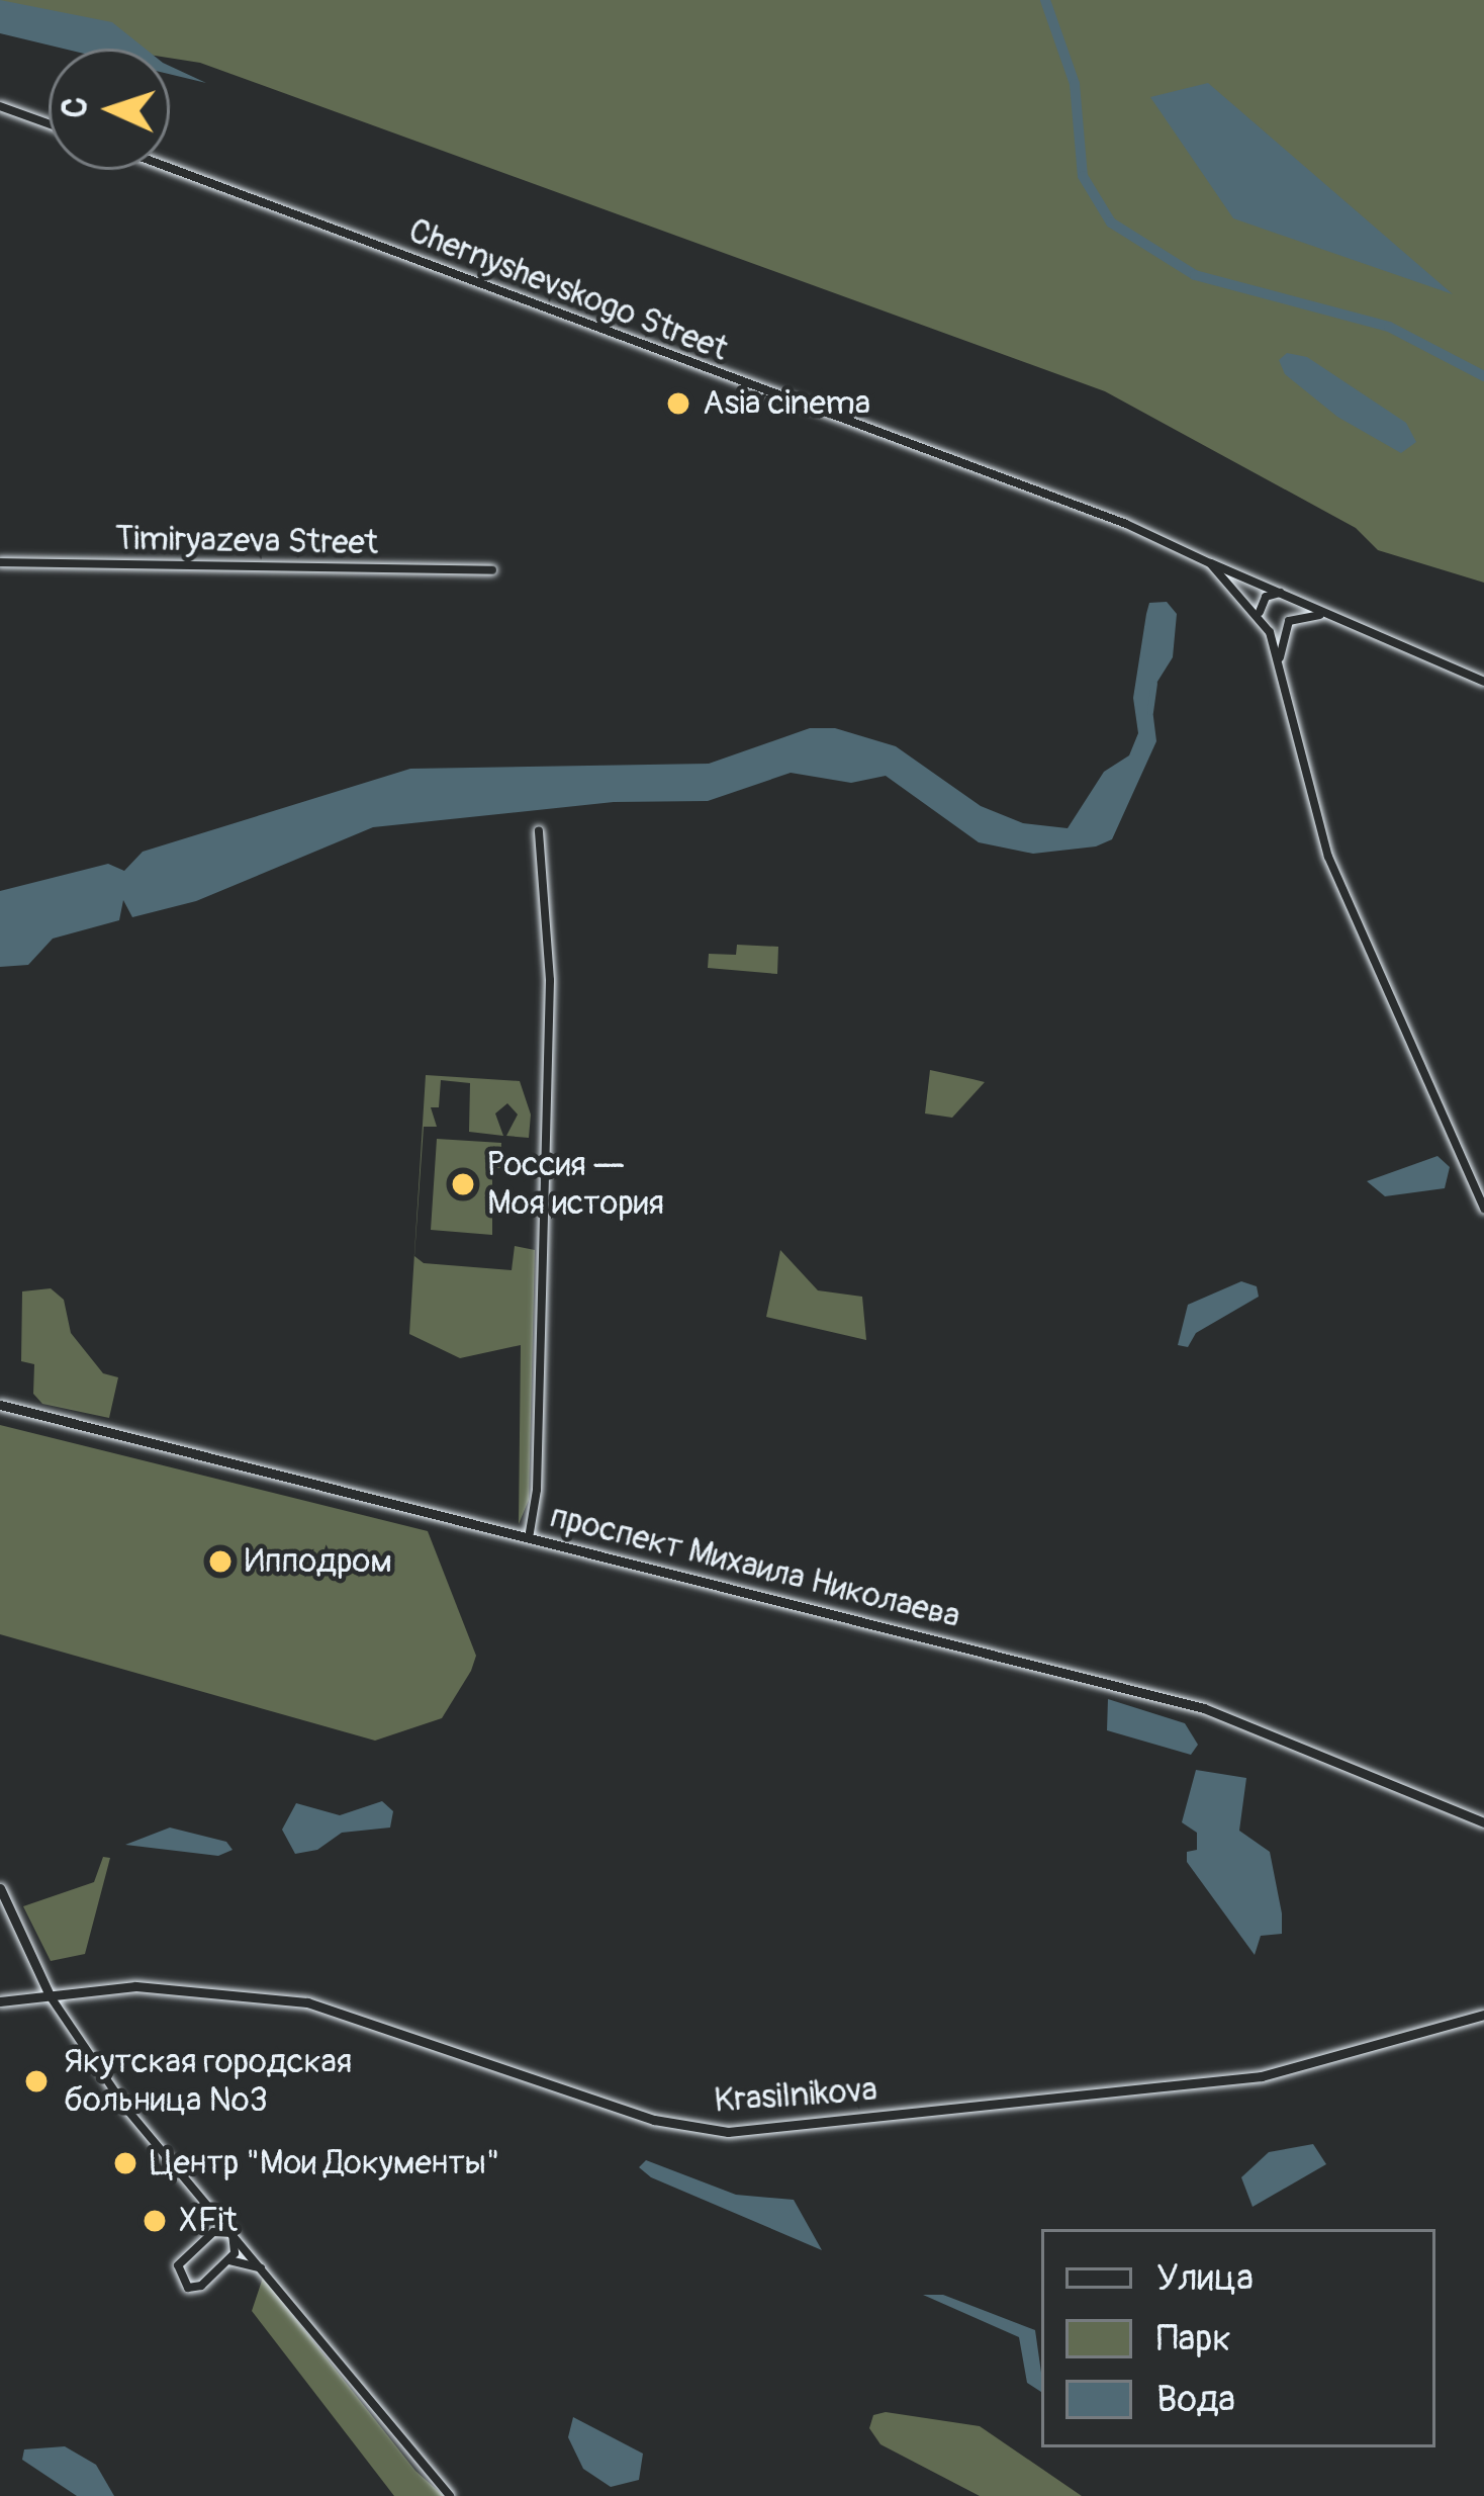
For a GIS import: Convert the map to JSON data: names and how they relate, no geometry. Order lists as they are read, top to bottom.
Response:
{
  "streets": {
    "main road": [
      "Chernyshevskogo Street",
      "Timiryazeva Street",
      "проспект Михаила Николаева",
      "Krasilnikova"
    ]
  },
  "places": [
    "Asia cinema",
    "Россия — Моя история",
    "Ипподром",
    "Якутская городская больница №3",
    "Центр \"Мои Документы\"",
    "XFit"
  ],
  "legend": ["Улица", "Парк", "Вода"],
  "north": "left"
}
